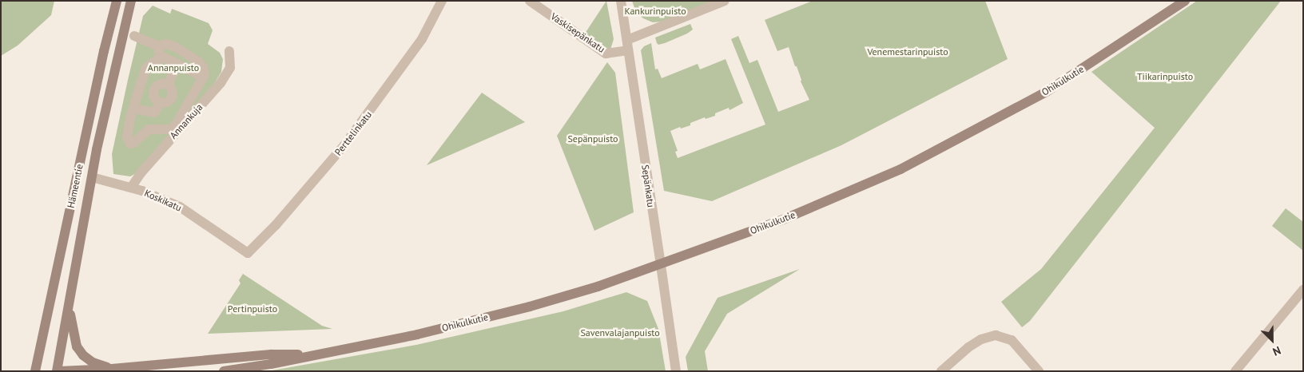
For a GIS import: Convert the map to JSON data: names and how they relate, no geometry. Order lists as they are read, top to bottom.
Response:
{
  "streets": {
    "main road": ["Ohikulkutie", "Hämeentie"],
    "street": [
      "Vaskisepänkatu",
      "Annankuja",
      "Perttelinkatu",
      "Sepänkatu",
      "Koskikatu"
    ]
  },
  "crossings": [
    ["Vaskisepänkatu", "Sepänkatu"],
    ["Ohikulkutie", "Hämeentie"],
    ["Ohikulkutie", "Sepänkatu"],
    ["Annankuja", "Koskikatu"],
    ["Perttelinkatu", "Koskikatu"],
    ["Hämeentie", "Koskikatu"]
  ],
  "parks": [
    "Kankurinpuisto",
    "Venemestarinpuisto",
    "Annanpuisto",
    "Tiikarinpuisto",
    "Sepänpuisto",
    "Pertinpuisto",
    "Savenvalajanpuisto"
  ],
  "north": "bottom right"
}
